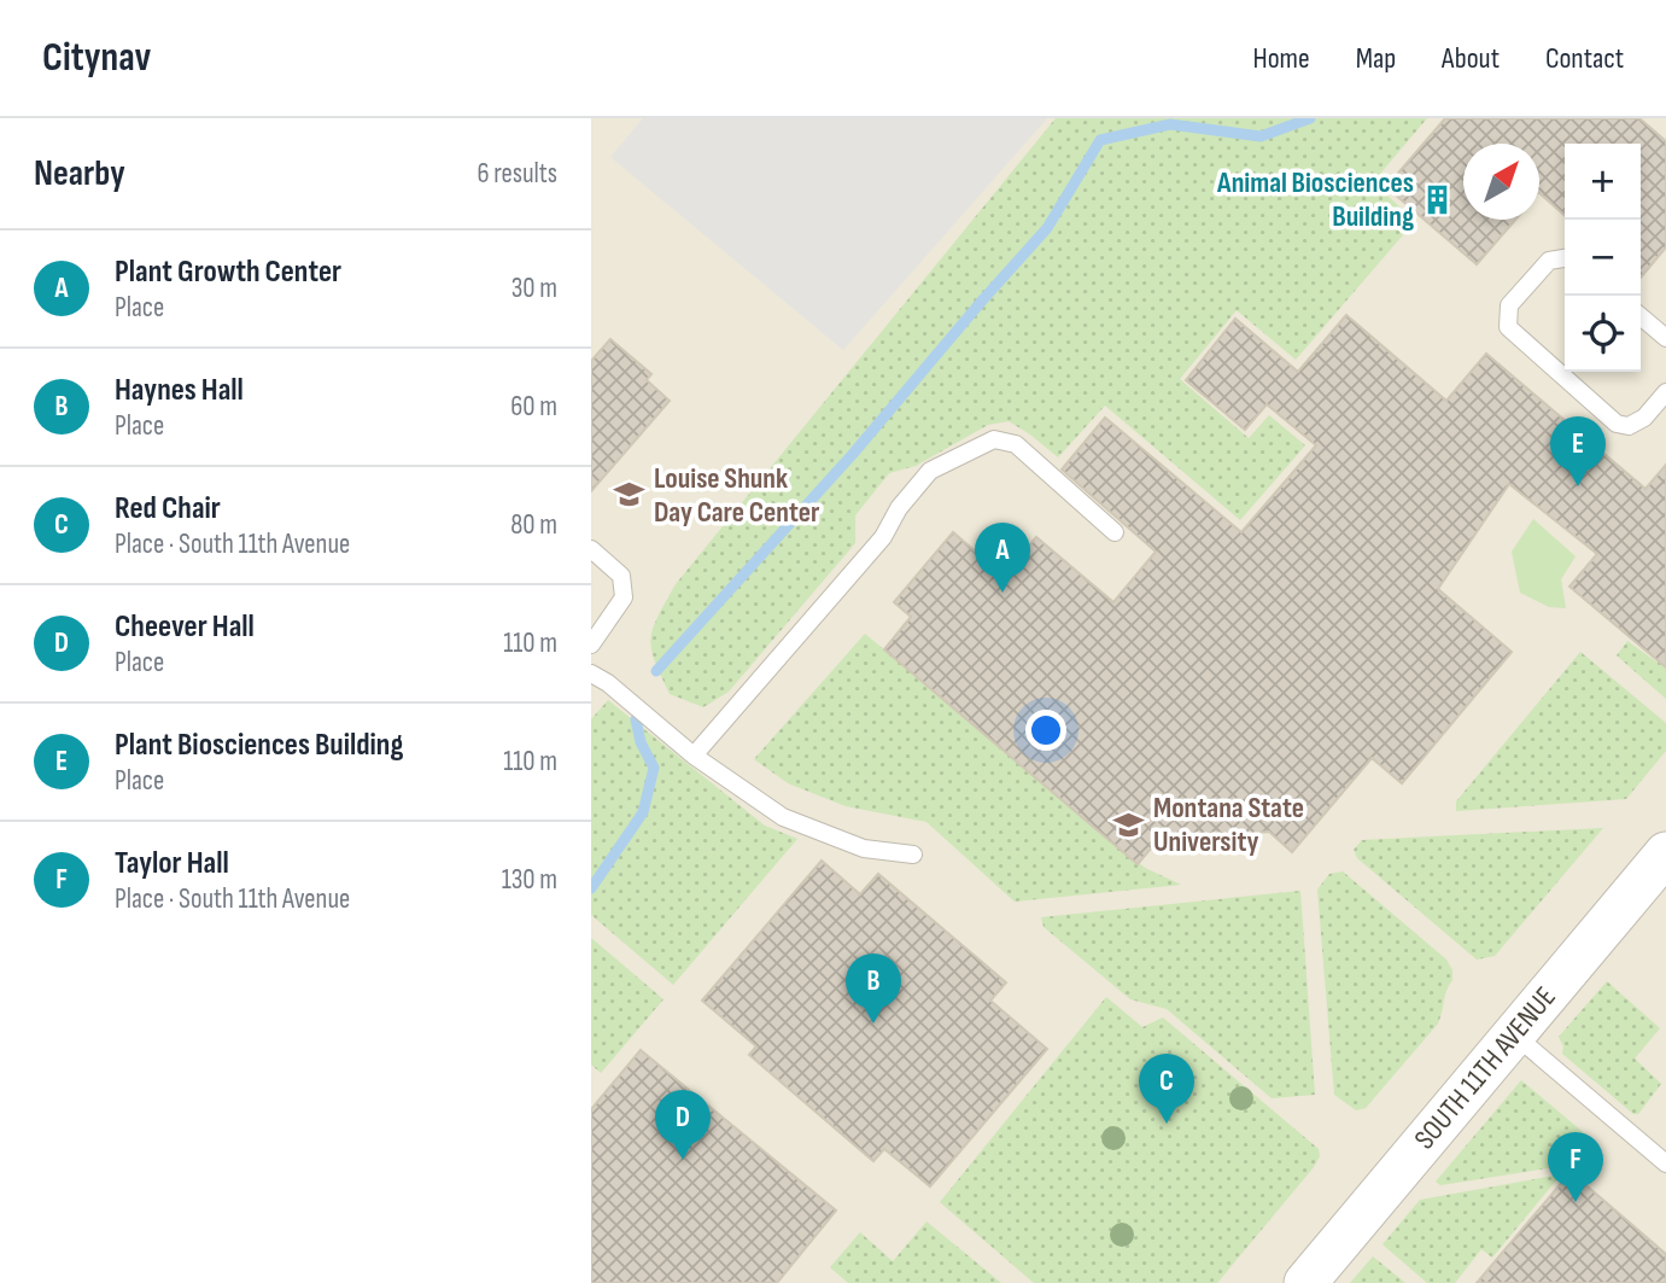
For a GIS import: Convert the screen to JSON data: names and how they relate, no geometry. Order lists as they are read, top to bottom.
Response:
{
  "streets": {
    "street": ["SOUTH 11TH AVENUE"]
  },
  "places": {
    "building": ["Animal Biosciences Building"],
    "school or university": ["Louise Shunk Day Care Center", "Montana State University"]
  },
  "north": "top right",
  "page": {
    "header": "Citynav",
    "nav": [
      "Home",
      "Map",
      "About",
      "Contact"
    ],
    "heading": ["Nearby", "6 results"],
    "map_buttons": ["+", "−"],
    "list": [
      {
        "mark": "A",
        "name": "Plant Growth Center",
        "note": "Place",
        "value": "30 m"
      },
      {
        "mark": "B",
        "name": "Haynes Hall",
        "note": "Place",
        "value": "60 m"
      },
      {
        "mark": "C",
        "name": "Red Chair",
        "note": "Place · South 11th Avenue",
        "value": "80 m"
      },
      {
        "mark": "D",
        "name": "Cheever Hall",
        "note": "Place",
        "value": "110 m"
      },
      {
        "mark": "E",
        "name": "Plant Biosciences Building",
        "note": "Place",
        "value": "110 m"
      },
      {
        "mark": "F",
        "name": "Taylor Hall",
        "note": "Place · South 11th Avenue",
        "value": "130 m"
      }
    ],
    "pins": [
      "E",
      "A",
      "B",
      "C",
      "D",
      "F"
    ]
  }
}
